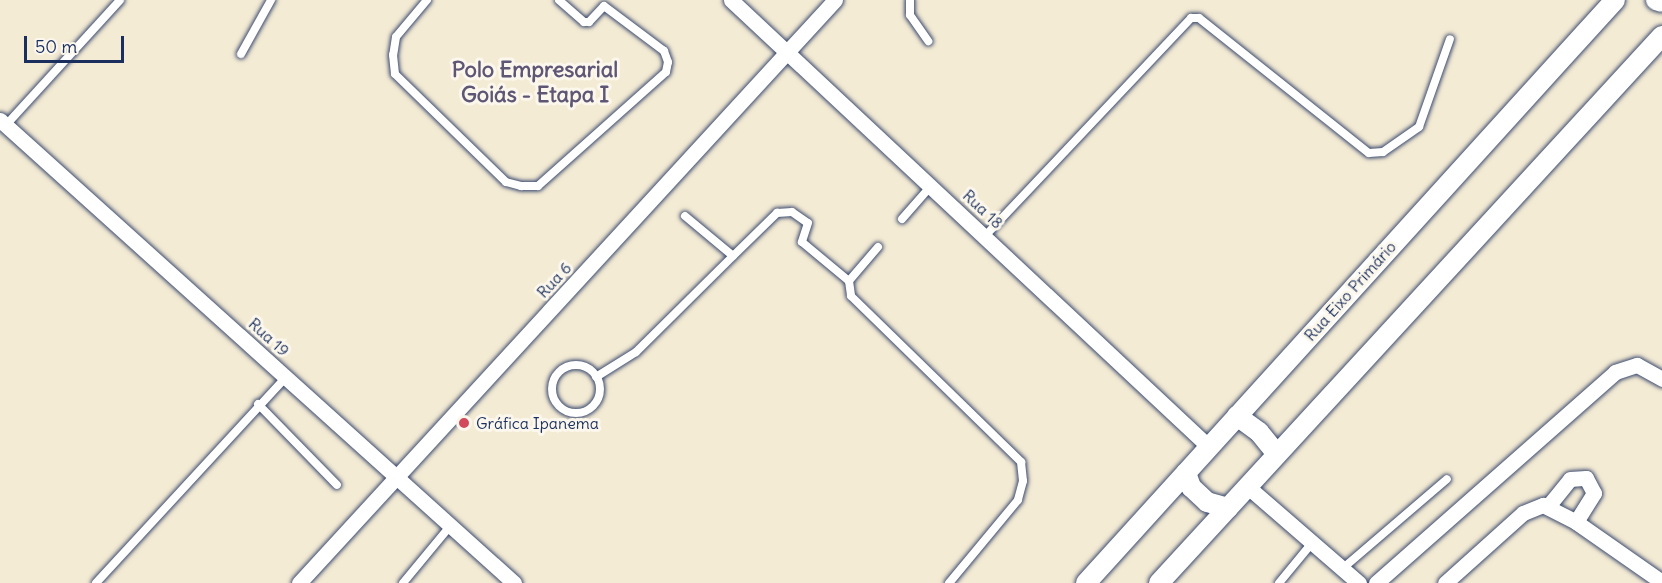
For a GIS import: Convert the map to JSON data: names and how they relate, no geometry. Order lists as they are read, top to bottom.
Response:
{
  "streets": {
    "street": [
      "Rua 18",
      "Rua 6",
      "Rua Eixo Primário",
      "Rua 19"
    ]
  },
  "crossings": [
    ["Rua 18", "Rua 6"],
    ["Rua 18", "Rua Eixo Primário"],
    ["Rua 6", "Rua 19"]
  ],
  "districts": ["Polo Empresarial Goiás - Etapa I"],
  "places": ["Gráfica Ipanema"],
  "scale_bar": "50 m"
}
